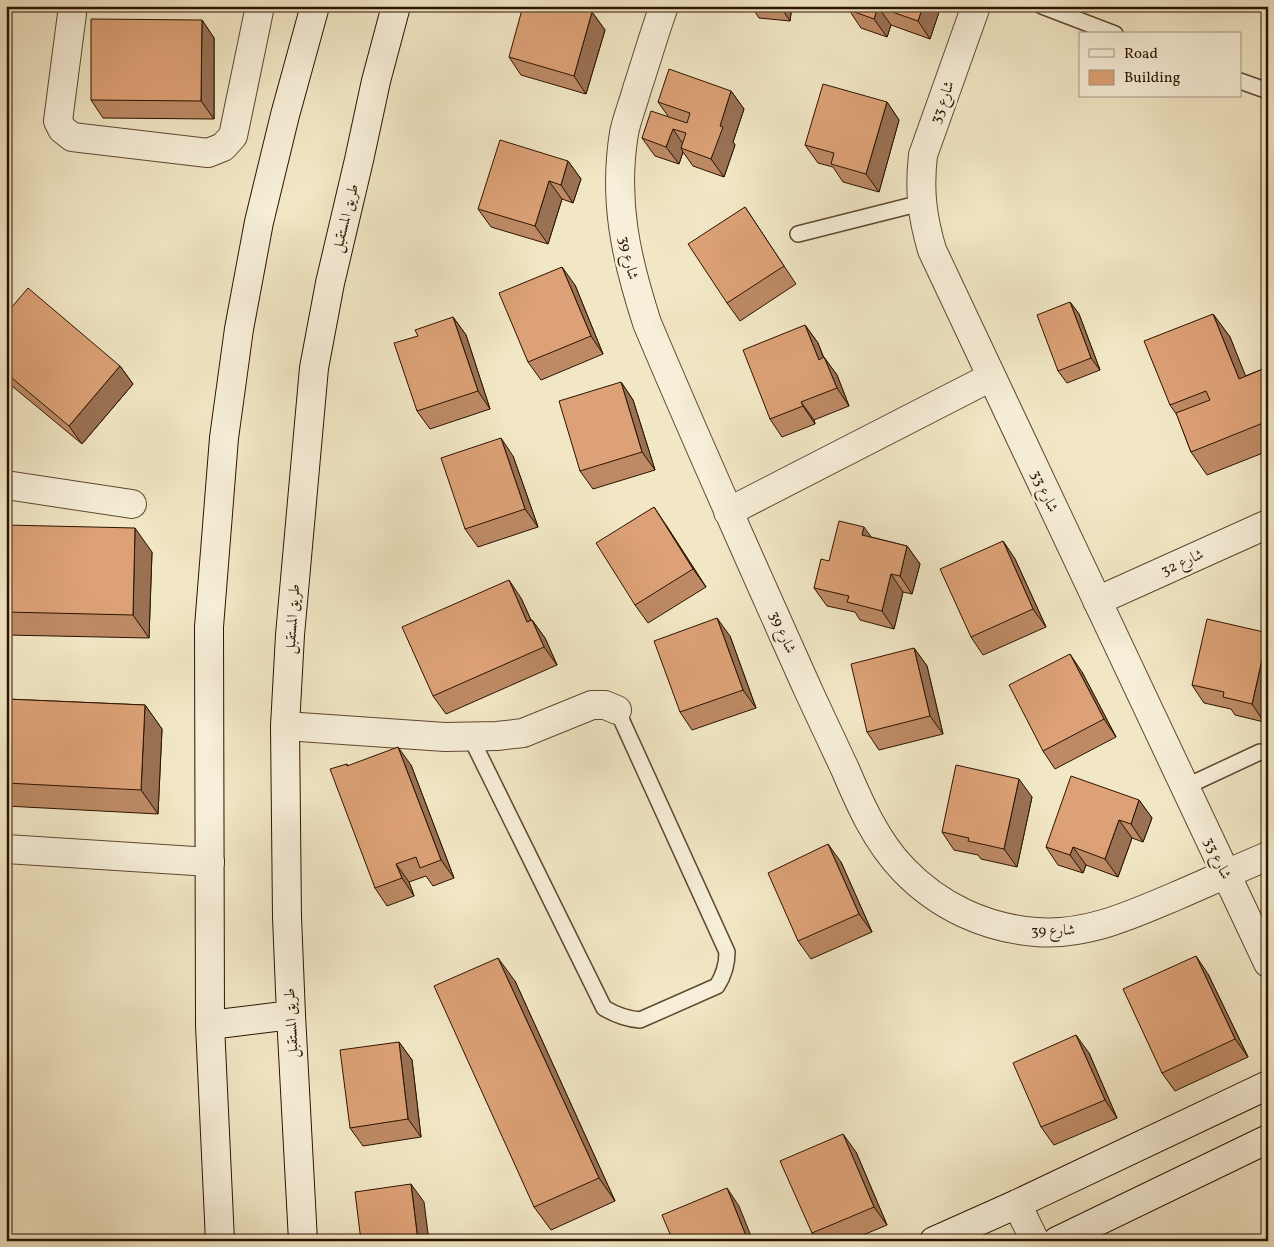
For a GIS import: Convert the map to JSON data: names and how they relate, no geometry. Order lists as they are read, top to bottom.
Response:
{
  "streets": {
    "street": [
      "شارع 33",
      "طريق المستقبل",
      "شارع 39",
      "شارع 32"
    ]
  },
  "crossings": [
    ["شارع 33", "شارع 39"],
    ["شارع 33", "شارع 32"]
  ],
  "legend": ["Road", "Building"]
}
